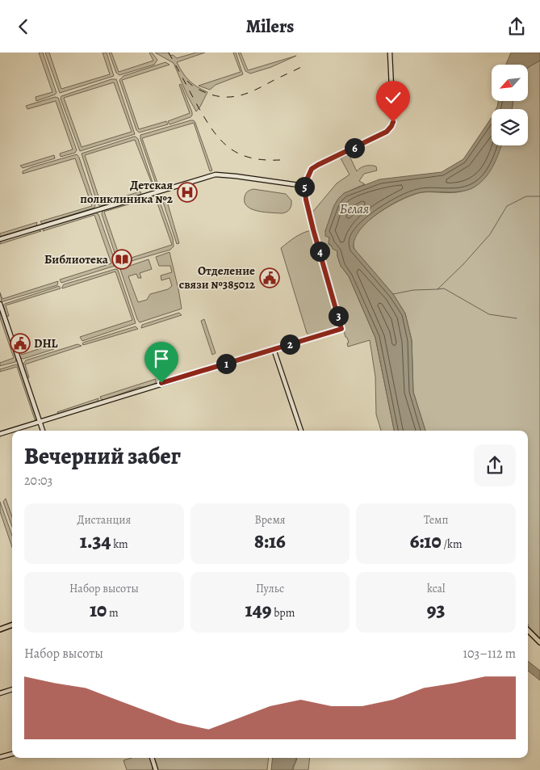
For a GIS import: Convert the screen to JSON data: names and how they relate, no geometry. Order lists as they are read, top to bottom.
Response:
{
  "water": ["Белая"],
  "places": {
    "hospital": ["Детская поликлиника №2"],
    "library": ["Библиотека"],
    "public building": ["Отделение связи №385012", "DHL"]
  },
  "north": "bottom left",
  "page": {
    "header": "Milers",
    "pins": [
      "6",
      "5",
      "4",
      "3",
      "2",
      "1"
    ],
    "heading": ["Вечерний забег", "20:03"],
    "stats": [
      ["Дистанция", "1.34 km"],
      ["Время", "8:16"],
      ["Темп", "6:10 /km"],
      ["Набор высоты", "10 m"],
      ["Пульс", "149 bpm"],
      ["kcal", "93"]
    ],
    "chart": ["Набор высоты", "103–112 m"]
  }
}
